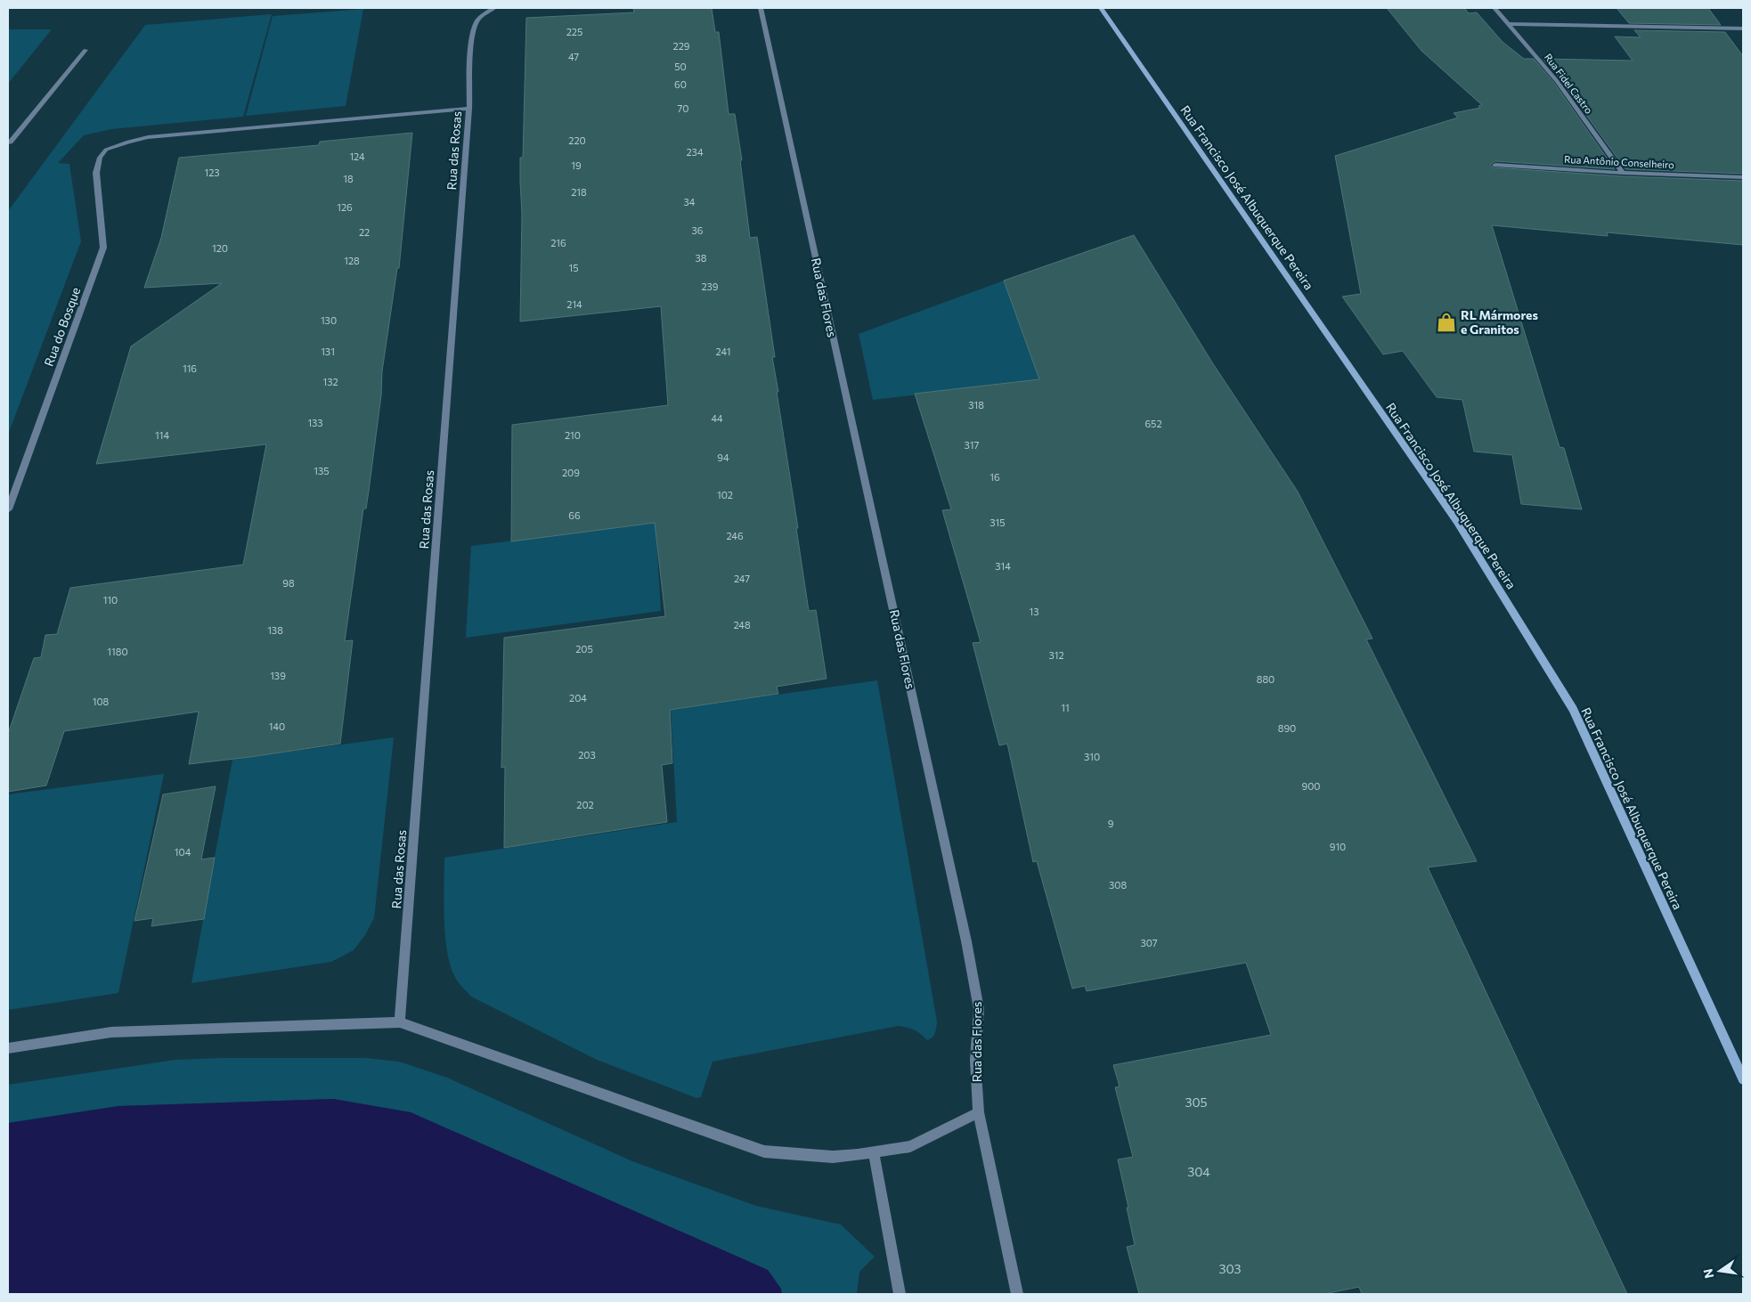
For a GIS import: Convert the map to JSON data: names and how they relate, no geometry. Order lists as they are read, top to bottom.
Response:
{
  "streets": {
    "main road": ["Rua Francisco José Albuquerque Pereira"],
    "street": [
      "Rua Fidel Castro",
      "Rua das Rosas",
      "Rua Antônio Conselheiro",
      "Rua das Flores",
      "Rua do Bosque"
    ]
  },
  "crossings": [
    ["Rua Fidel Castro", "Rua Antônio Conselheiro"],
    ["Rua das Rosas", "Rua do Bosque"]
  ],
  "places": {
    "shop": ["RL Mármores e Granitos"]
  },
  "house_numbers": [
    "225",
    "229",
    "47",
    "50",
    "60",
    "70",
    "220",
    "234",
    "124",
    "19",
    "123",
    "18",
    "218",
    "34",
    "126",
    "36",
    "22",
    "216",
    "120",
    "38",
    "128",
    "15",
    "239",
    "214",
    "130",
    "131",
    "241",
    "116",
    "132",
    "318",
    "44",
    "133",
    "652",
    "114",
    "210",
    "317",
    "94",
    "135",
    "209",
    "16",
    "102",
    "66",
    "315",
    "246",
    "314",
    "247",
    "98",
    "110",
    "13",
    "248",
    "138",
    "205",
    "1180",
    "312",
    "139",
    "880",
    "204",
    "108",
    "11",
    "140",
    "890",
    "203",
    "310",
    "900",
    "202",
    "9",
    "910",
    "104",
    "308",
    "307",
    "305",
    "304",
    "303"
  ],
  "north": "left"
}
